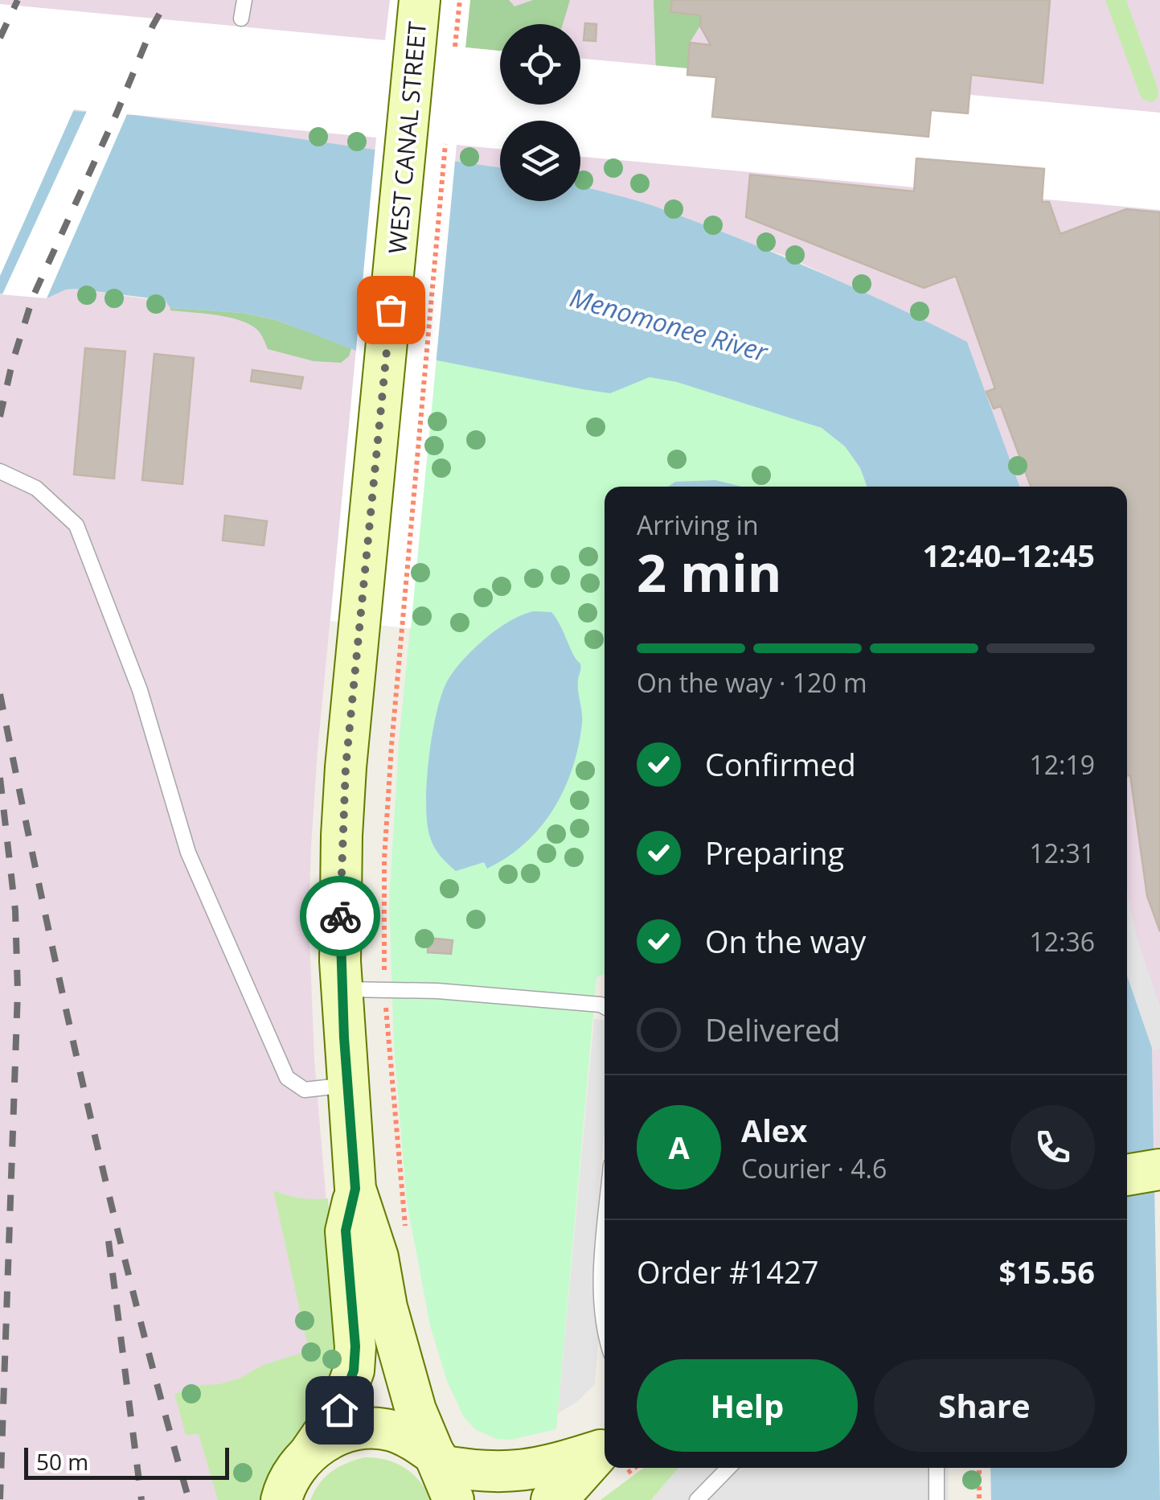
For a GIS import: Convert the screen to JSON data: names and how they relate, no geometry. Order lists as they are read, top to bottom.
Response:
{
  "streets": {
    "street": ["WEST CANAL STREET"]
  },
  "water": ["Menomonee River"],
  "scale_bar": "50 m",
  "page": {
    "heading": ["2 min", "Arriving in", "12:40–12:45"],
    "panel": [
      "Alex",
      "Courier · 4.6",
      "Order #1427",
      "$15.56"
    ],
    "bar": "On the way · 120 m",
    "list": [
      ["Confirmed", "12:19"],
      ["Preparing", "12:31"],
      ["On the way", "12:36"],
      "Delivered"
    ],
    "round": "A",
    "buttons": ["Help", "Share"],
    "scale": "50 m"
  }
}
